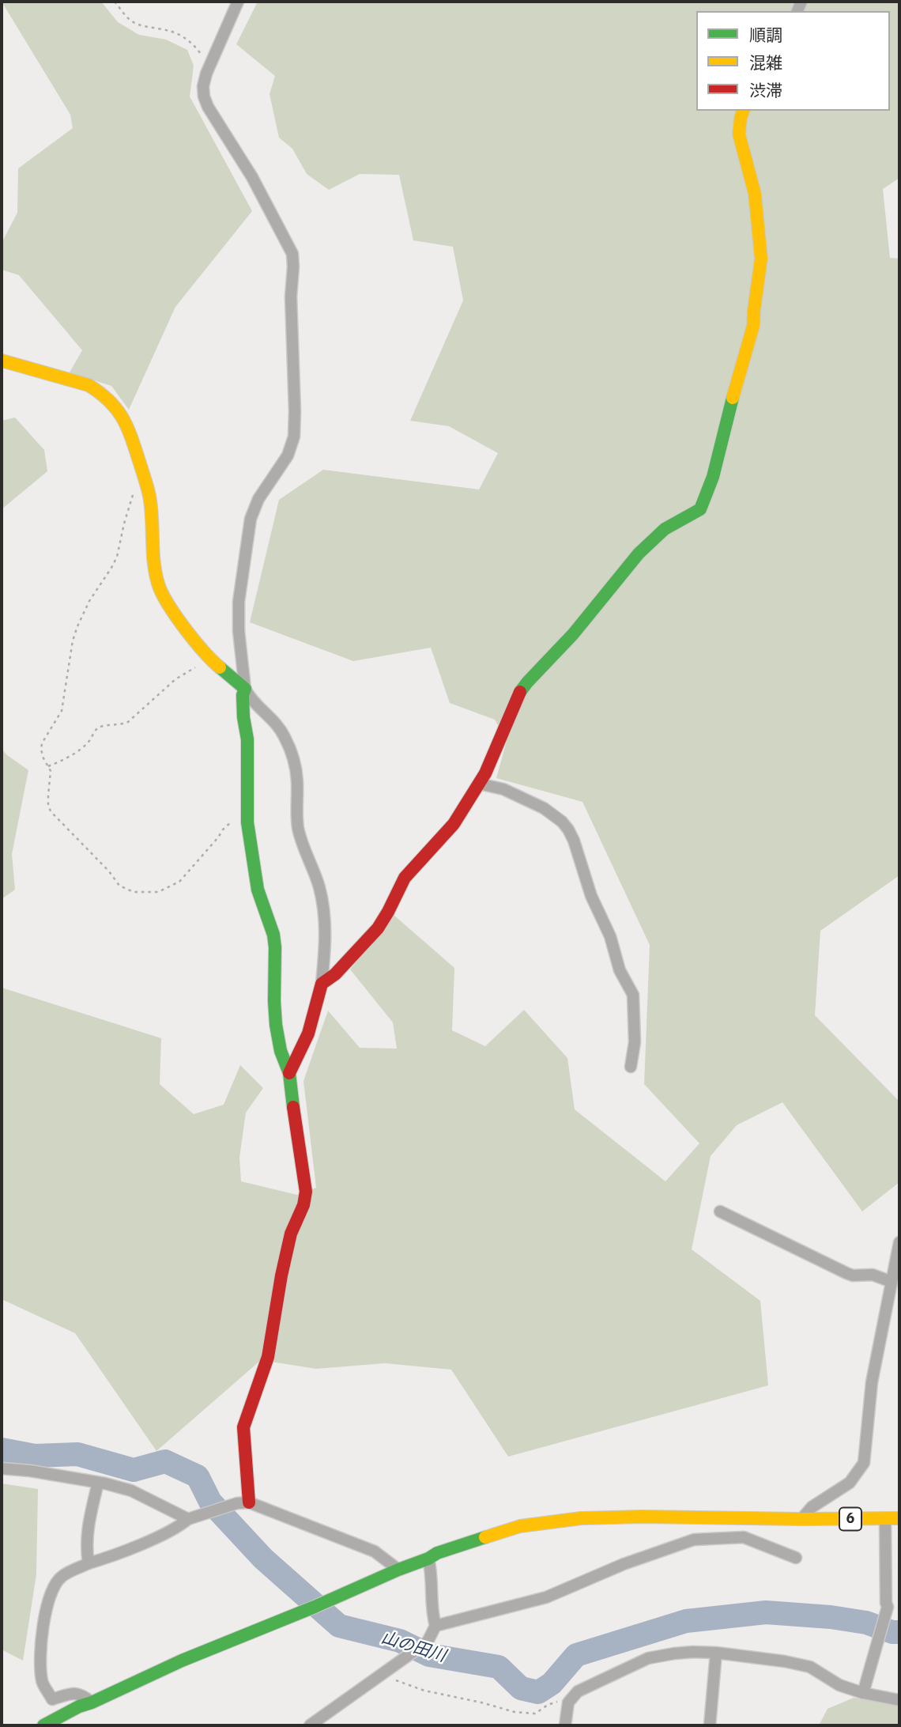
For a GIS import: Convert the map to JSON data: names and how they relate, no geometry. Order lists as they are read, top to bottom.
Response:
{
  "streets": {
    "street": ["6"]
  },
  "water": ["山の田川"],
  "legend": ["順調", "混雑", "渋滞"]
}
